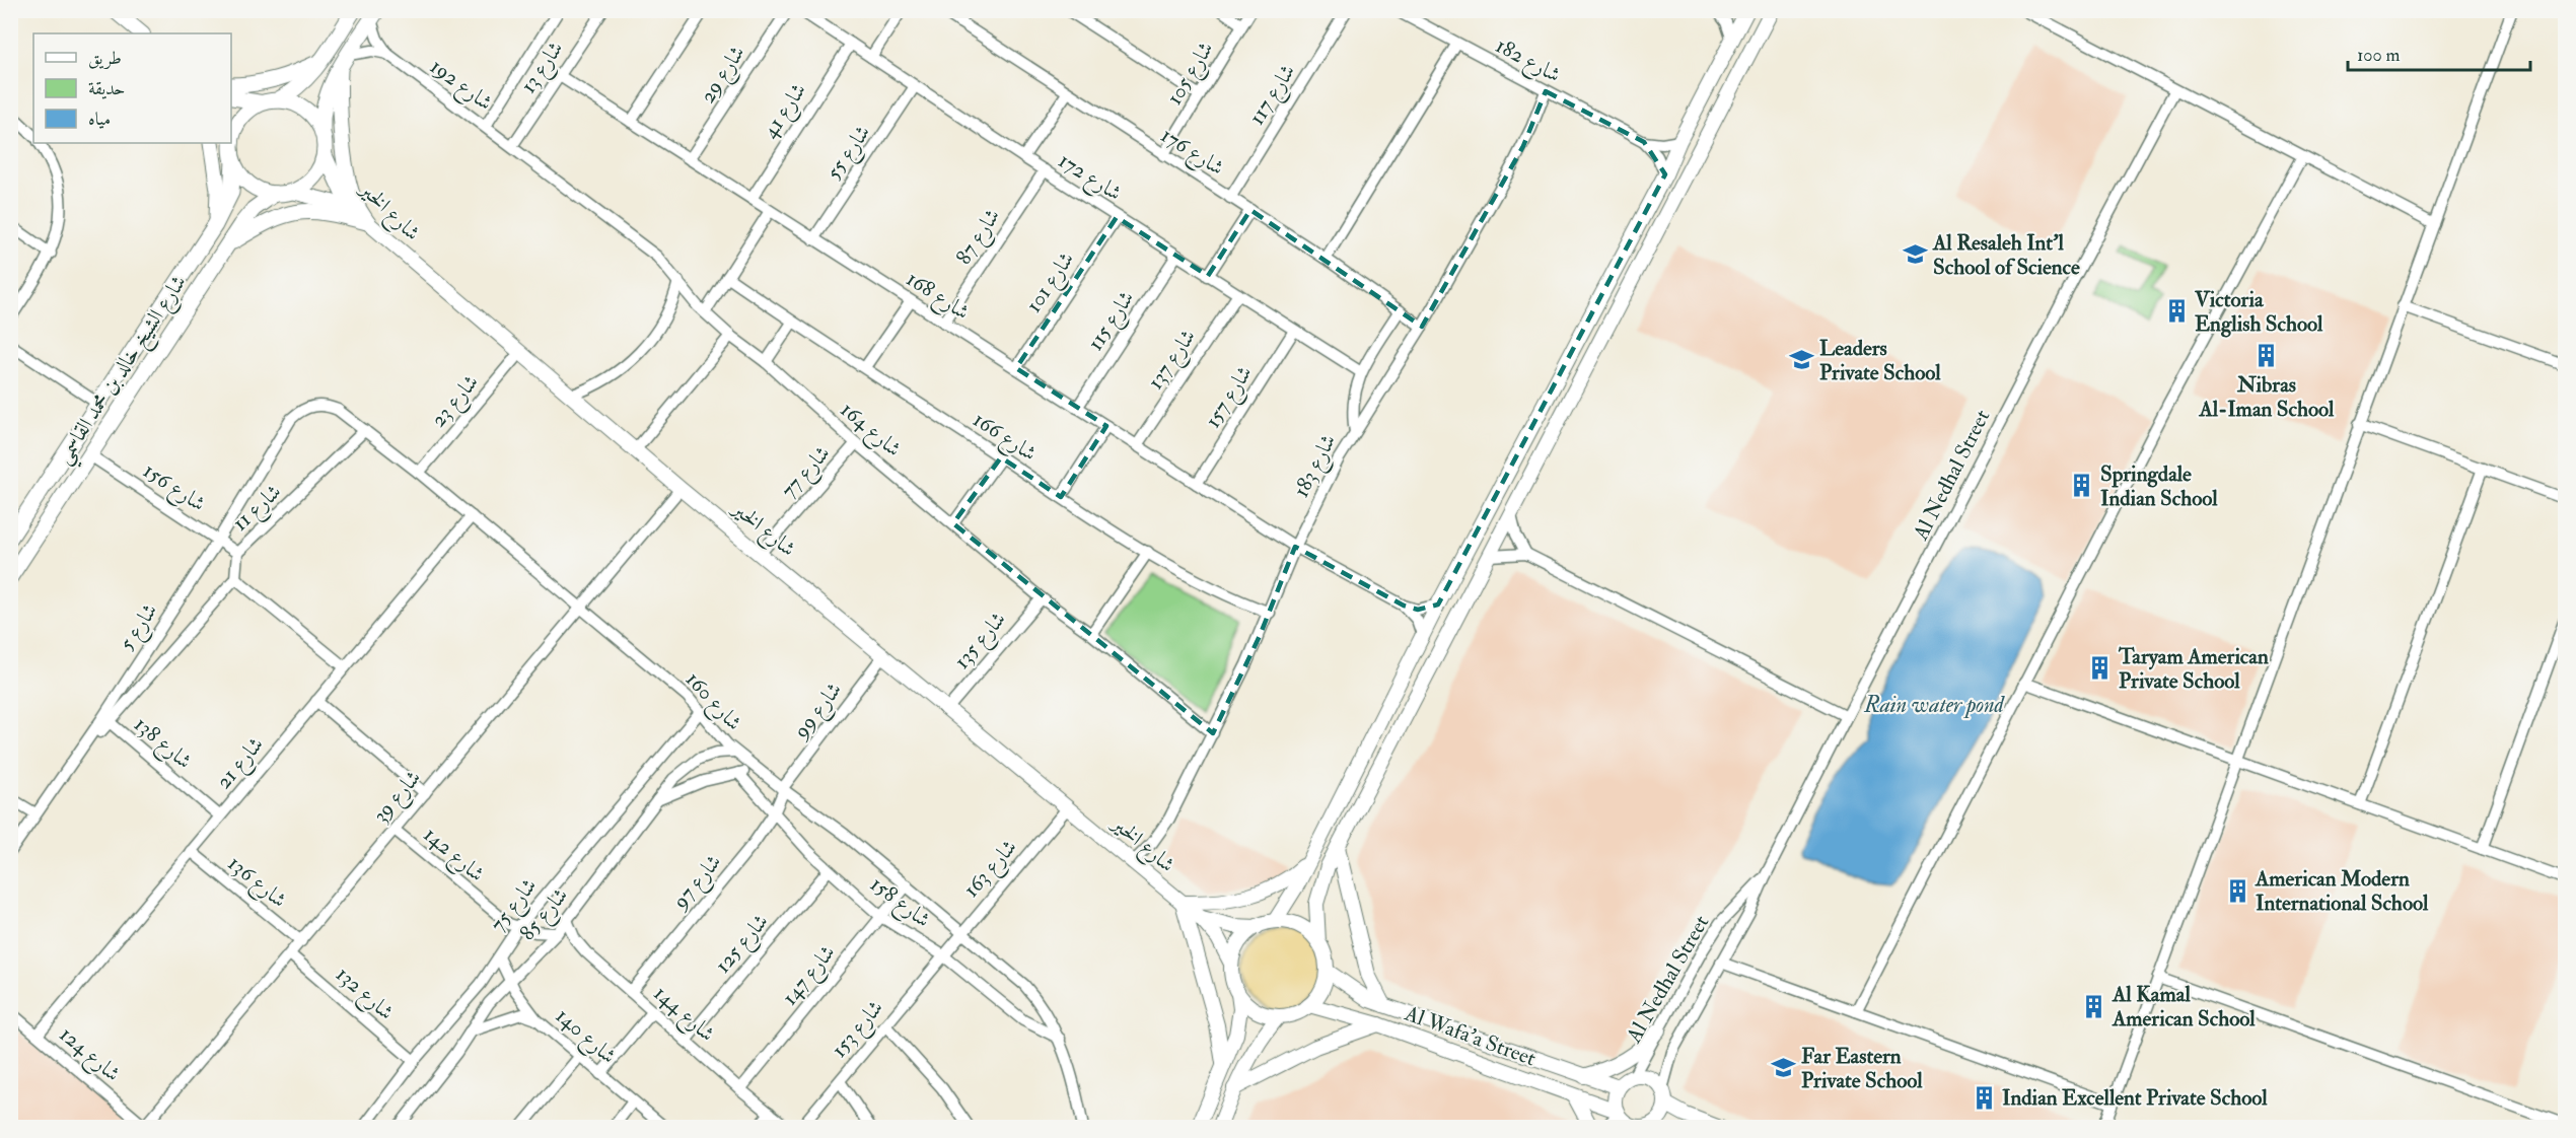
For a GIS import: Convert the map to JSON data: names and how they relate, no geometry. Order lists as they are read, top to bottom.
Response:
{
  "streets": {
    "main road": ["شارع الشيخ خالد بن محمد القاسمي"],
    "street": [
      "شارع 182",
      "شارع 13",
      "شارع 105",
      "شارع 29",
      "شارع 192",
      "شارع 117",
      "شارع 41",
      "شارع 176",
      "شارع 55",
      "شارع 172",
      "شارع الخير",
      "شارع 87",
      "شارع 101",
      "شارع 168",
      "شارع 115",
      "شارع 137",
      "شارع 157",
      "شارع 23",
      "شارع 164",
      "شارع 166",
      "شارع 183",
      "شارع 77",
      "Al Nedhal Street",
      "شارع 156",
      "شارع 11",
      "شارع 5",
      "شارع 135",
      "شارع 160",
      "شارع 99",
      "شارع 138",
      "شارع 21",
      "شارع 39",
      "شارع 142",
      "شارع 163",
      "شارع 136",
      "شارع 97",
      "شارع 158",
      "شارع 75",
      "شارع 85",
      "شارع 125",
      "شارع 147",
      "شارع 132",
      "شارع 144",
      "شارع 153",
      "شارع 140",
      "Al Wafa'a Street",
      "شارع 124"
    ]
  },
  "crossings": [
    ["شارع 182", "شارع 183"],
    ["شارع 13", "شارع 192"],
    ["شارع 13", "شارع 168"],
    ["شارع 13", "شارع 164"],
    ["شارع 105", "شارع 176"],
    ["شارع 29", "شارع 168"],
    ["شارع 192", "شارع 164"],
    ["شارع 117", "شارع 176"],
    ["شارع 41", "شارع 172"],
    ["شارع 41", "شارع 168"],
    ["شارع 176", "شارع 183"],
    ["شارع 55", "شارع 172"],
    ["شارع 55", "شارع 168"],
    ["شارع 172", "شارع 87"],
    ["شارع 172", "شارع 101"],
    ["شارع 172", "شارع 115"],
    ["شارع 172", "شارع 137"],
    ["شارع 172", "شارع 157"],
    ["شارع الخير", "شارع 23"],
    ["شارع الخير", "شارع 183"],
    ["شارع الخير", "شارع 77"],
    ["شارع الخير", "شارع 135"],
    ["شارع الخير", "شارع 99"],
    ["شارع الخير", "شارع 39"],
    ["شارع الخير", "شارع 163"],
    ["شارع الخير", "Al Wafa'a Street"],
    ["شارع 87", "شارع 168"],
    ["شارع 101", "شارع 168"],
    ["شارع 168", "شارع 115"],
    ["شارع 168", "شارع 137"],
    ["شارع 168", "شارع 157"],
    ["شارع 168", "شارع 183"],
    ["شارع الشيخ خالد بن محمد القاسمي", "شارع 156"],
    ["شارع 23", "شارع 160"],
    ["شارع 164", "شارع 183"],
    ["شارع 164", "شارع 77"],
    ["شارع 164", "شارع 135"],
    ["شارع 166", "شارع 183"],
    ["Al Nedhal Street", "Al Wafa'a Street"],
    ["شارع 156", "شارع 11"],
    ["شارع 156", "شارع 5"],
    ["شارع 11", "شارع 160"],
    ["شارع 5", "شارع 160"],
    ["شارع 160", "شارع 99"],
    ["شارع 160", "شارع 21"],
    ["شارع 160", "شارع 39"],
    ["شارع 160", "شارع 163"],
    ["شارع 160", "شارع 97"],
    ["شارع 160", "شارع 158"],
    ["شارع 160", "شارع 75"],
    ["شارع 160", "شارع 85"],
    ["شارع 160", "شارع 147"],
    ["شارع 99", "شارع 97"],
    ["شارع 138", "شارع 21"],
    ["شارع 21", "شارع 136"],
    ["شارع 21", "شارع 124"],
    ["شارع 39", "شارع 142"],
    ["شارع 39", "شارع 136"],
    ["شارع 39", "شارع 132"],
    ["شارع 39", "شارع 124"],
    ["شارع 142", "شارع 75"],
    ["شارع 142", "شارع 85"],
    ["شارع 163", "شارع 158"],
    ["شارع 163", "شارع 153"],
    ["شارع 97", "شارع 158"],
    ["شارع 97", "شارع 144"],
    ["شارع 158", "شارع 125"],
    ["شارع 158", "شارع 147"],
    ["شارع 158", "شارع 153"],
    ["شارع 75", "شارع 132"],
    ["شارع 75", "شارع 140"],
    ["شارع 85", "شارع 144"],
    ["شارع 85", "شارع 140"],
    ["شارع 125", "شارع 144"],
    ["شارع 147", "شارع 144"]
  ],
  "water": ["Rain water pond"],
  "places": {
    "school or university": ["Al Resaleh Int'l School of Science", "Leaders Private School", "Far Eastern Private School"],
    "building": [
      "Victoria English School",
      "Nibras Al-Iman School",
      "Springdale Indian School",
      "Taryam American Private School",
      "American Modern International School",
      "Al Kamal American School",
      "Indian Excellent Private School"
    ]
  },
  "legend": ["طريق", "حديقة", "مياه"],
  "scale_bar": "100 m"
}
